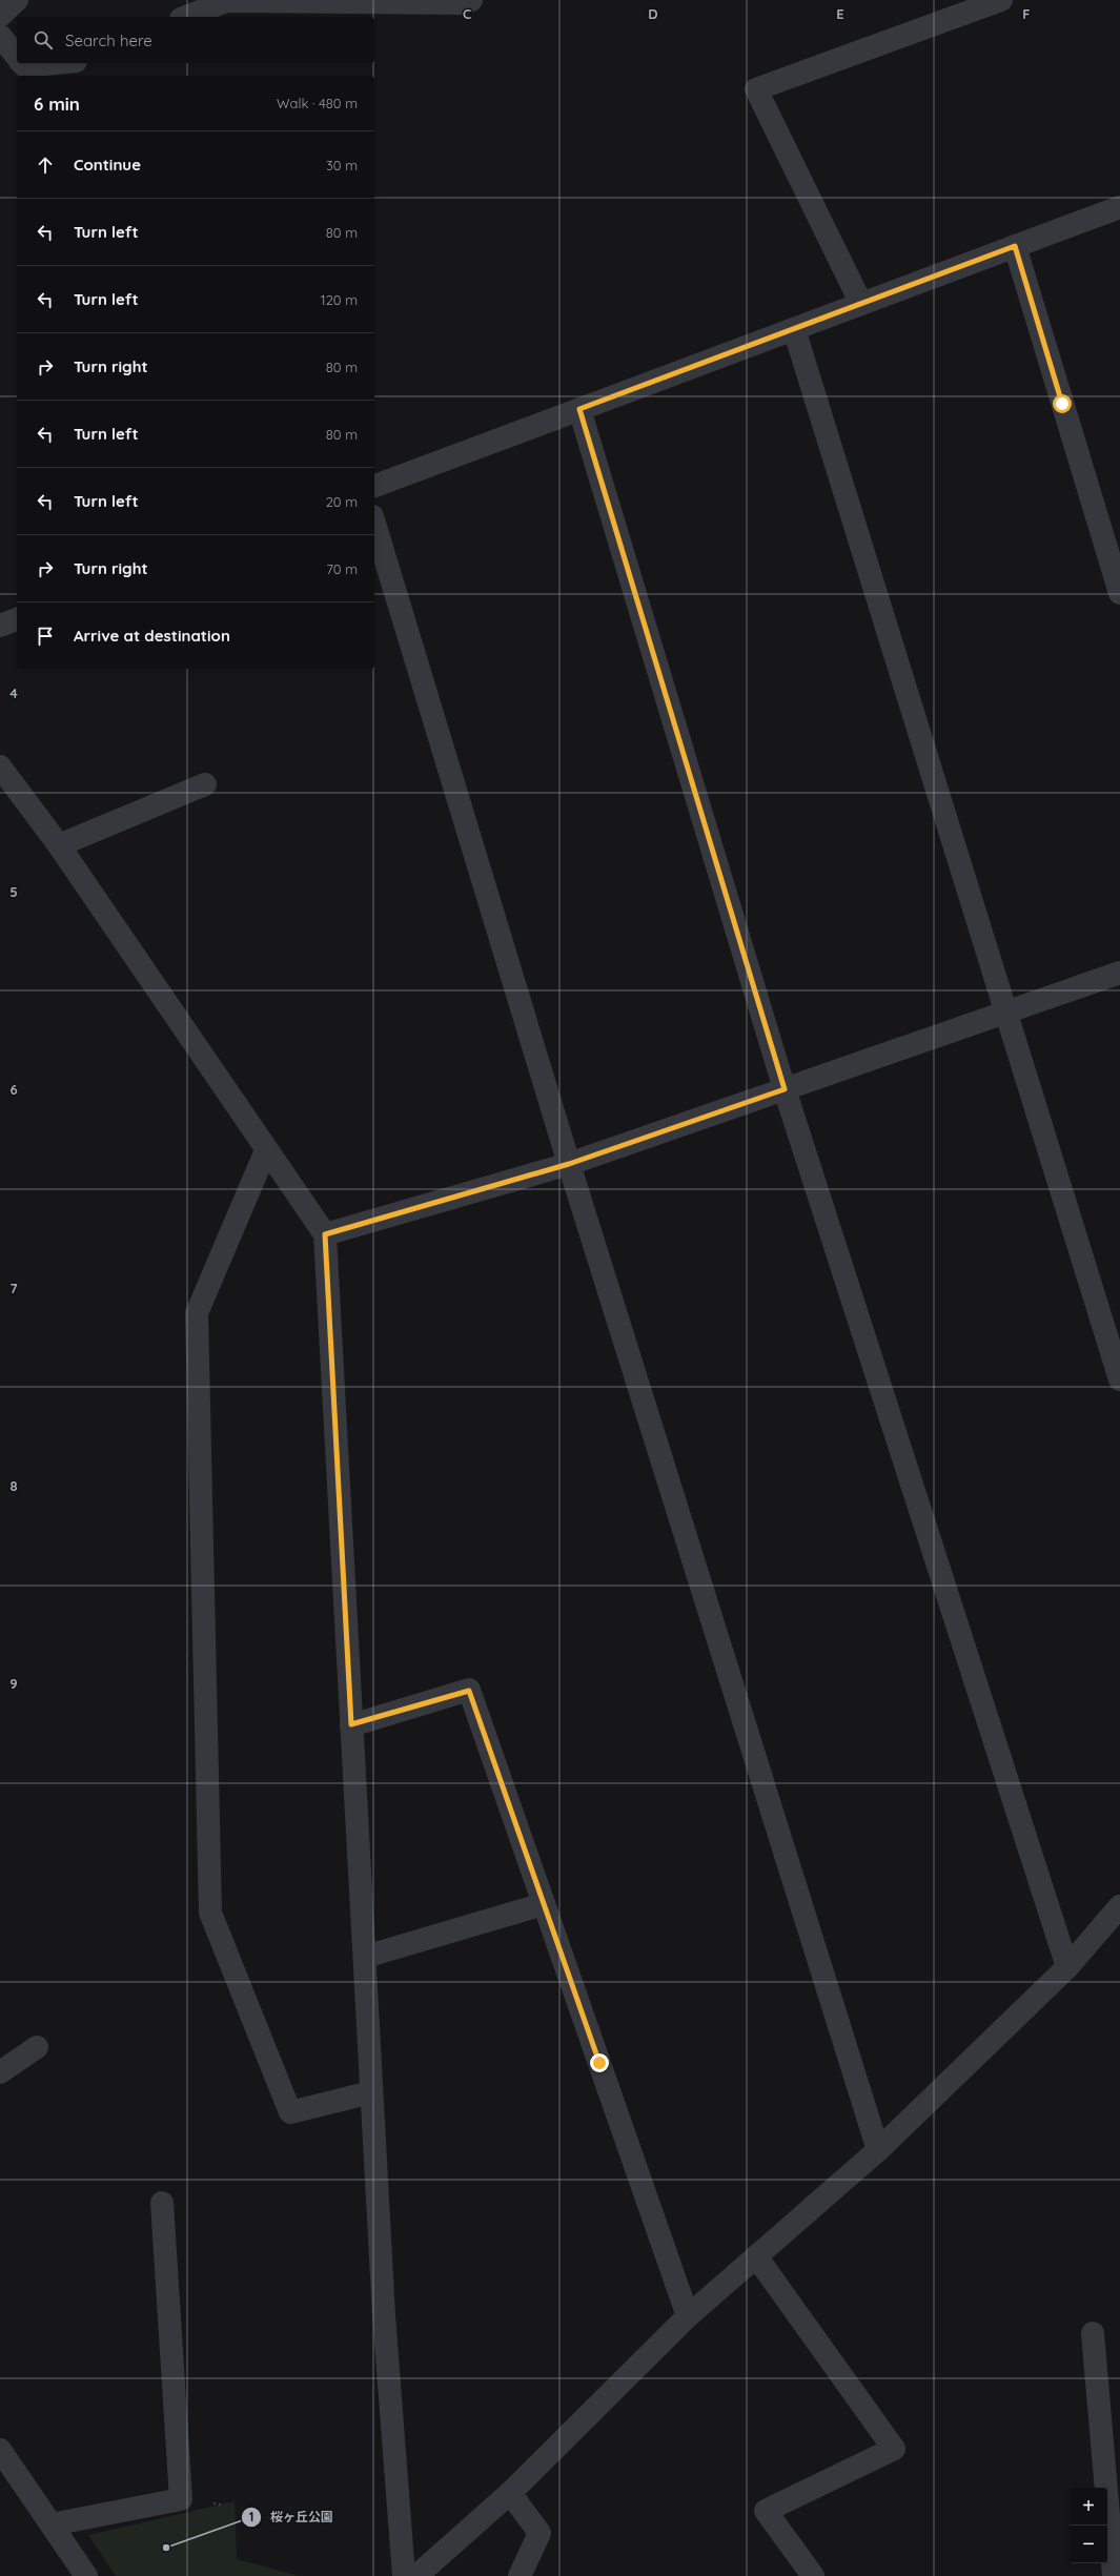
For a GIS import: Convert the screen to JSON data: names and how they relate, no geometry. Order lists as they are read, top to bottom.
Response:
{
  "places": ["桜ヶ丘公園"],
  "page": {
    "search": "Search here",
    "heading": ["6 min", "Walk · 480 m"],
    "list": [
      ["Continue", "30 m"],
      ["Turn left", "80 m"],
      ["Turn left", "120 m"],
      ["Turn right", "80 m"],
      ["Turn left", "80 m"],
      ["Turn left", "20 m"],
      ["Turn right", "70 m"],
      "Arrive at destination"
    ],
    "map_buttons": ["+", "−"]
  },
  "grid": {
    "columns": [
      "C",
      "D",
      "E",
      "F"
    ],
    "rows": [
      "4",
      "5",
      "6",
      "7",
      "8",
      "9"
    ]
  }
}
